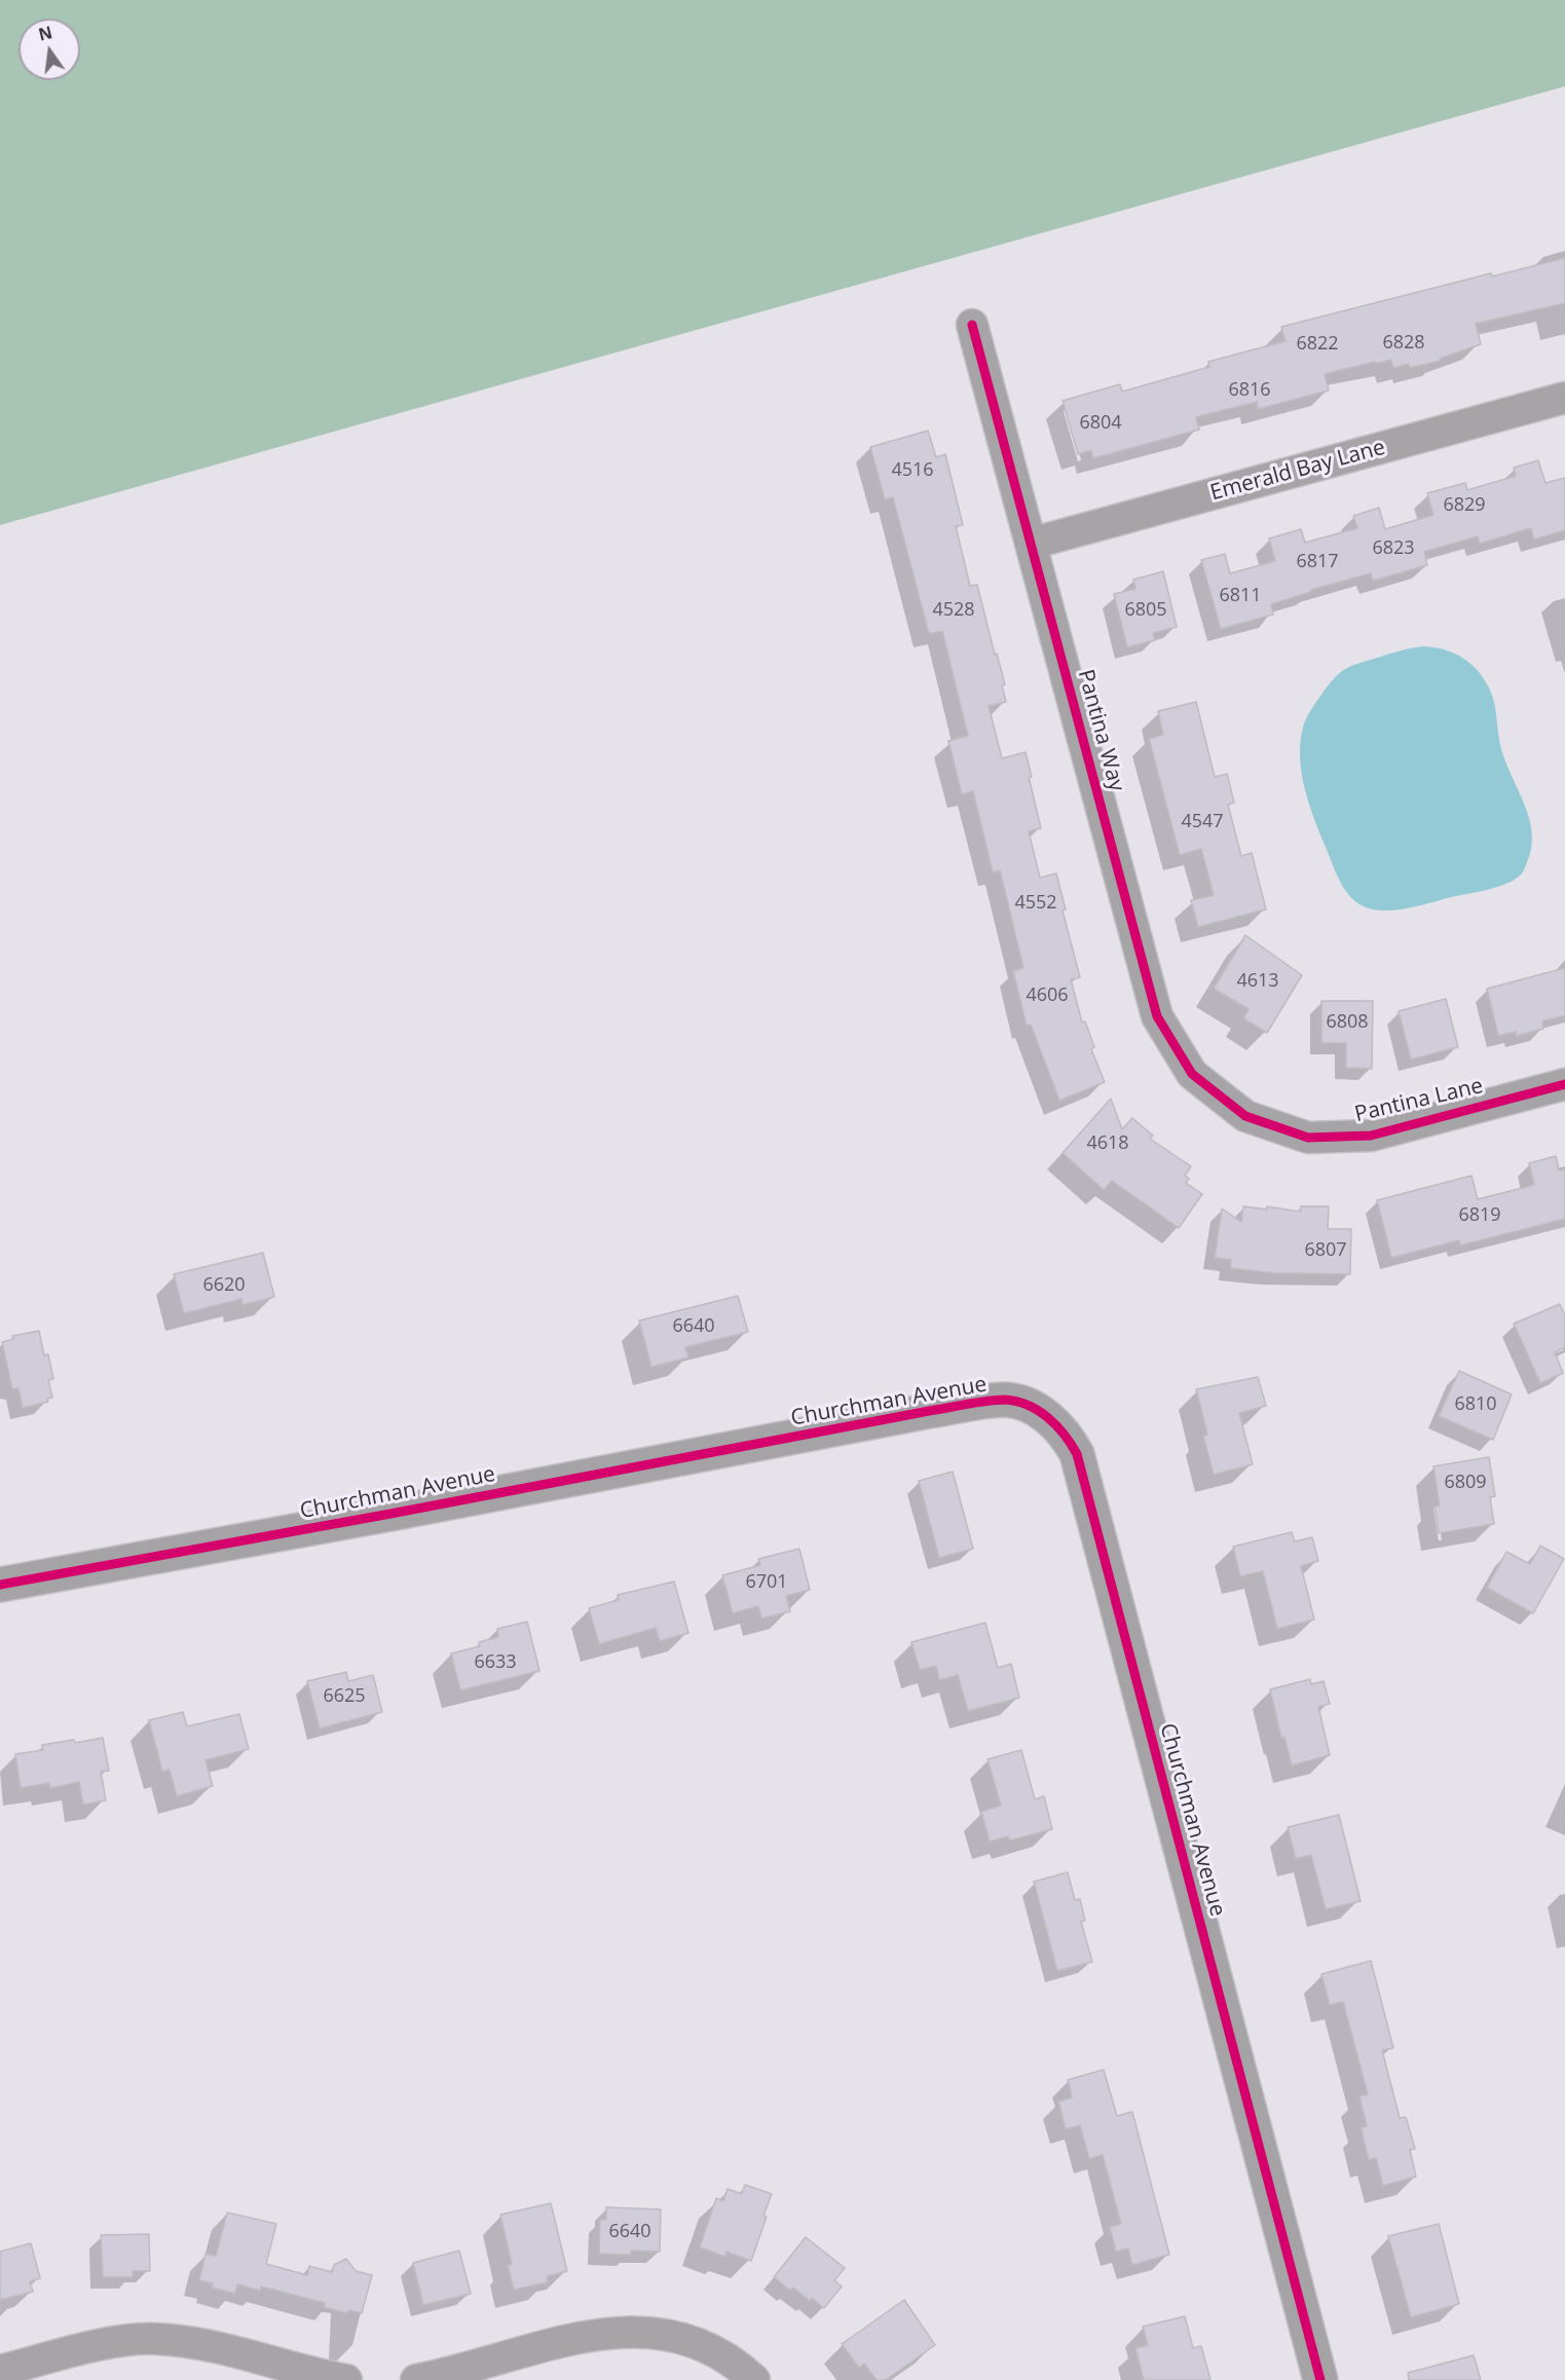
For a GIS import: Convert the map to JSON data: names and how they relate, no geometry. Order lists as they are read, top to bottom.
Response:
{
  "streets": {
    "street": [
      "Emerald Bay Lane",
      "Pantina Way",
      "Pantina Lane",
      "Churchman Avenue"
    ]
  },
  "crossings": [
    ["Emerald Bay Lane", "Pantina Way"],
    ["Pantina Way", "Pantina Lane"]
  ],
  "house_numbers": [
    "6828",
    "6822",
    "6816",
    "6804",
    "4516",
    "6829",
    "6823",
    "6817",
    "6811",
    "4528",
    "6805",
    "4547",
    "4552",
    "4613",
    "4606",
    "6808",
    "4618",
    "6819",
    "6807",
    "6620",
    "6640",
    "6810",
    "6809",
    "6701",
    "6633",
    "6625",
    "6640"
  ],
  "north": "top"
}
